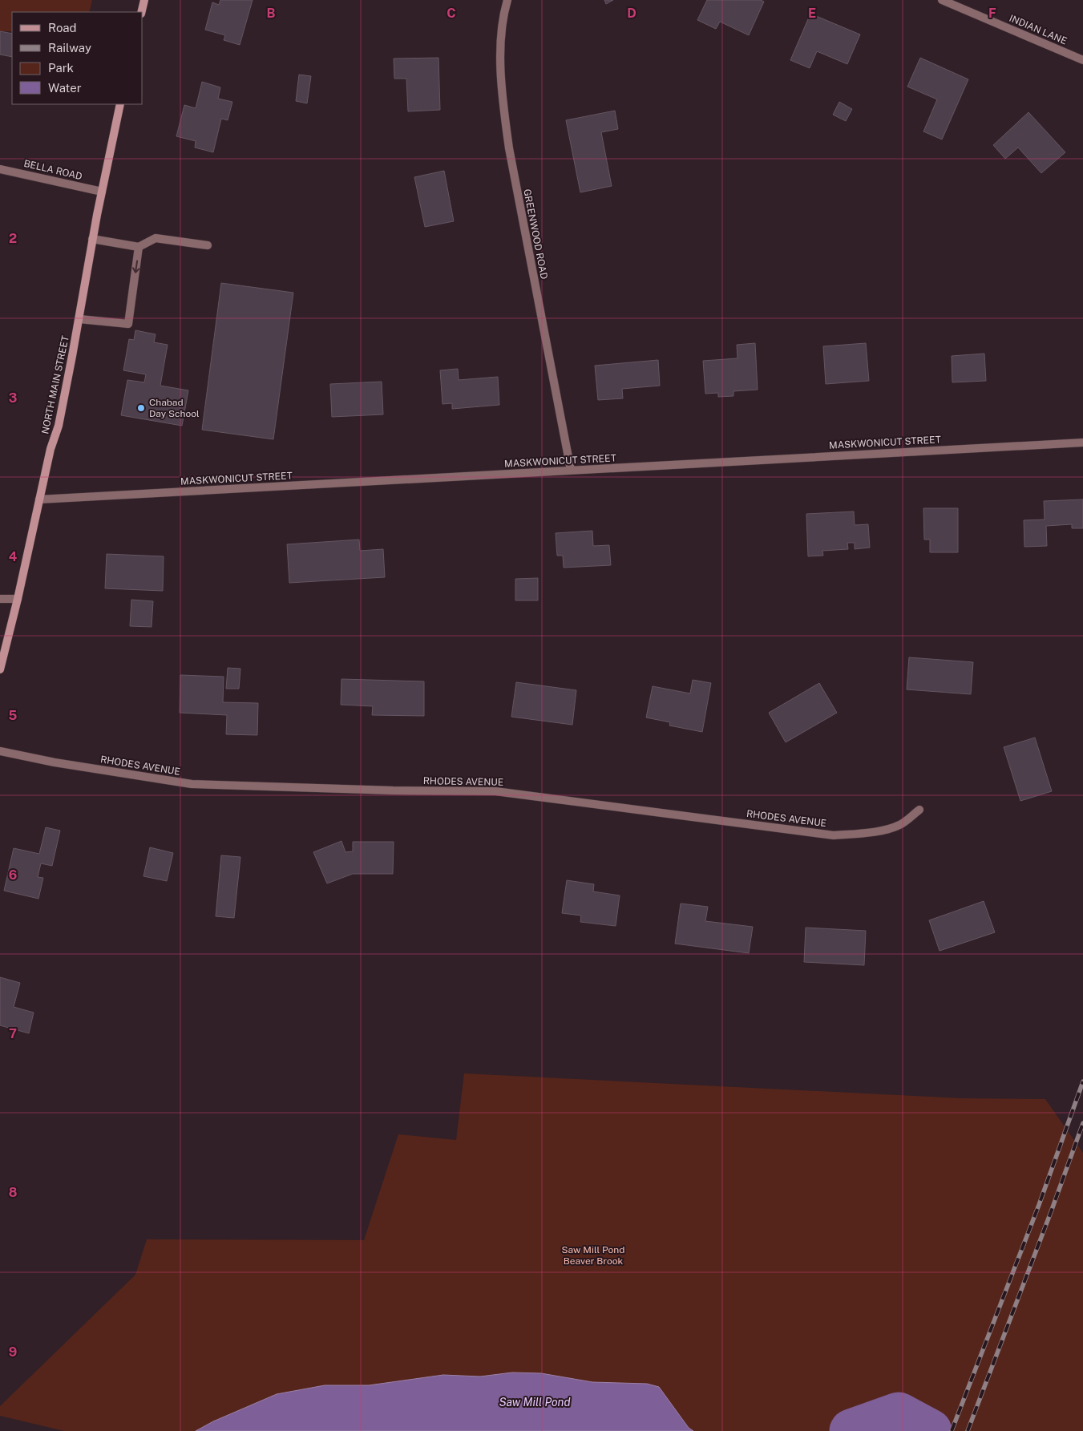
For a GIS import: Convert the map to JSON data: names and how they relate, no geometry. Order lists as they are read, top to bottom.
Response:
{
  "streets": {
    "main road": ["NORTH MAIN STREET"],
    "street": [
      "INDIAN LANE",
      "BELLA ROAD",
      "GREENWOOD ROAD",
      "MASKWONICUT STREET",
      "RHODES AVENUE"
    ]
  },
  "crossings": [
    ["BELLA ROAD", "NORTH MAIN STREET"],
    ["GREENWOOD ROAD", "MASKWONICUT STREET"],
    ["NORTH MAIN STREET", "MASKWONICUT STREET"]
  ],
  "water": ["Saw Mill Pond"],
  "parks": ["Saw Mill Pond Beaver Brook"],
  "places": ["Chabad Day School"],
  "legend": [
    "Road",
    "Railway",
    "Park",
    "Water"
  ],
  "grid": {
    "columns": [
      "B",
      "C",
      "D",
      "E",
      "F"
    ],
    "rows": [
      "2",
      "3",
      "4",
      "5",
      "6",
      "7",
      "8",
      "9"
    ]
  }
}
